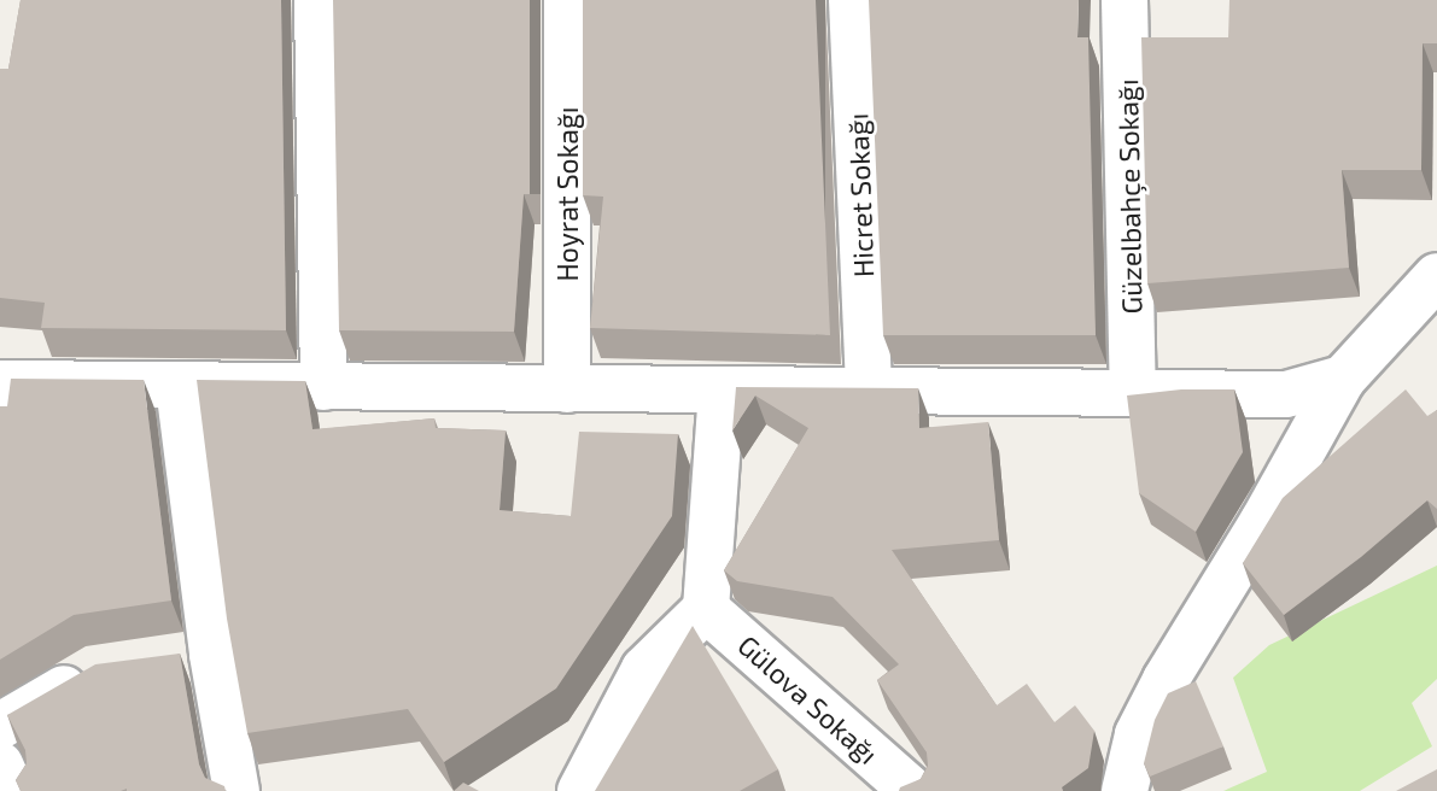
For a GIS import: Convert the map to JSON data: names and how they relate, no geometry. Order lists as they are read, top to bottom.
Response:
{
  "streets": {
    "street": [
      "Hoyrat Sokağı",
      "Hicret Sokağı",
      "Güzelbahçe Sokağı",
      "Gülova Sokağı"
    ]
  }
}
